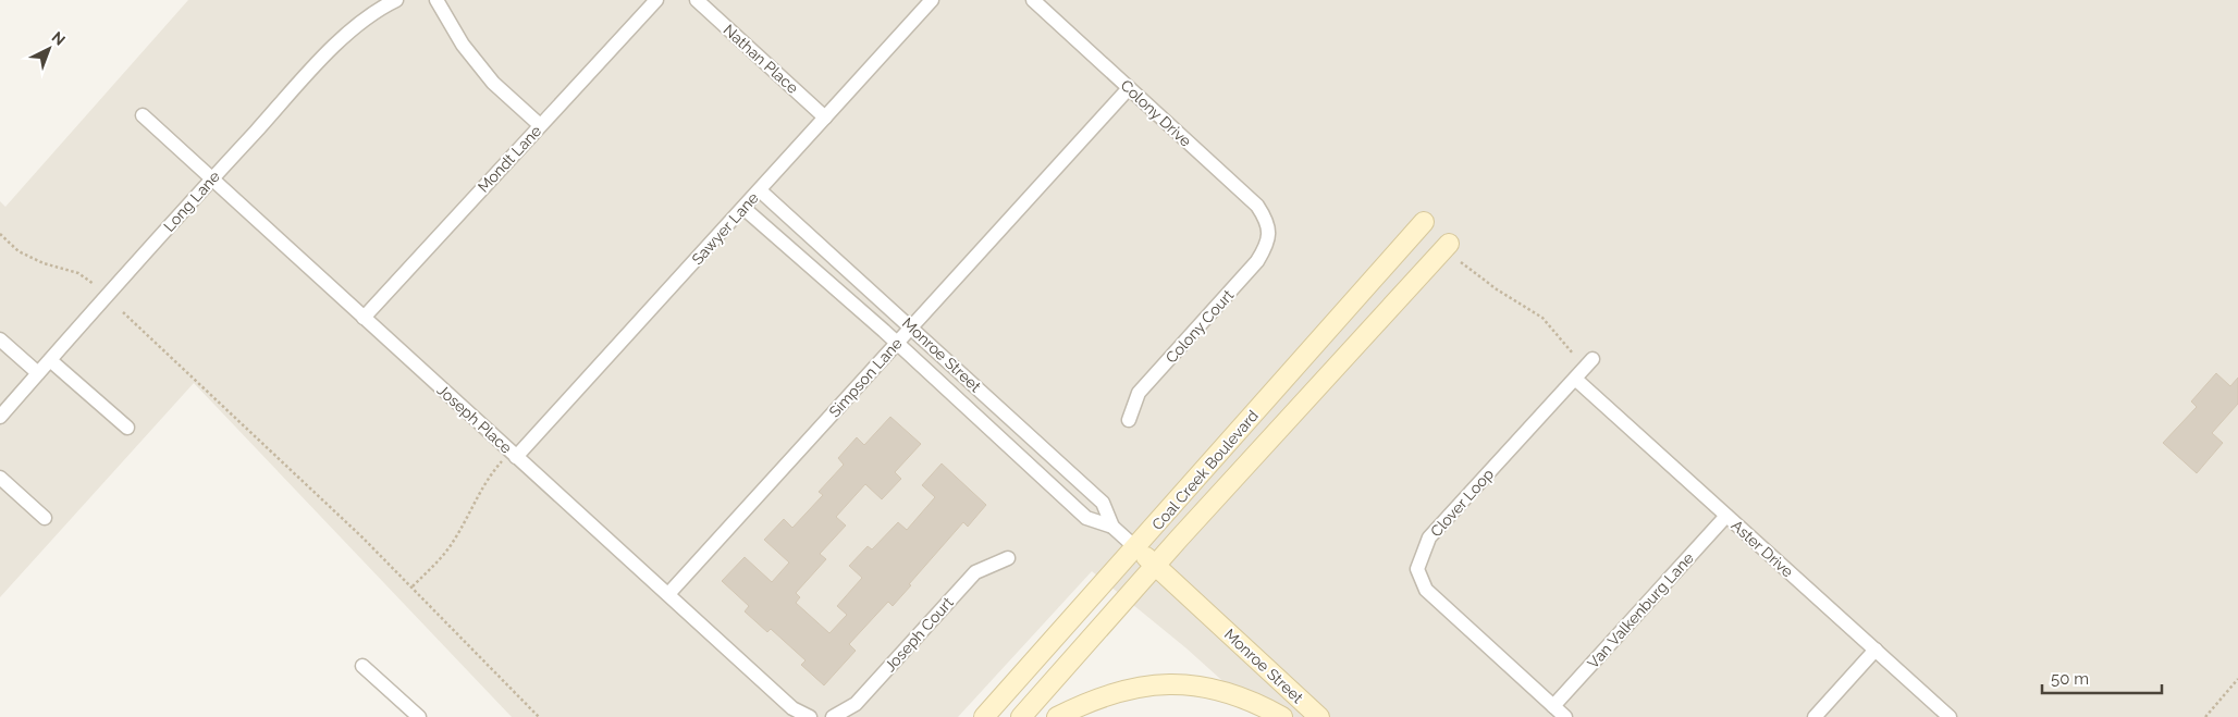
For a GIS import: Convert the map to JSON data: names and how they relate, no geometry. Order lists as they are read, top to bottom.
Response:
{
  "streets": {
    "main road": ["Monroe Street", "Coal Creek Boulevard"],
    "street": [
      "Nathan Place",
      "Colony Drive",
      "Mondt Lane",
      "Long Lane",
      "Sawyer Lane",
      "Colony Court",
      "Simpson Lane",
      "Joseph Place",
      "Clover Loop",
      "Aster Drive",
      "Van Valkenburg Lane",
      "Joseph Court"
    ]
  },
  "crossings": [
    ["Nathan Place", "Sawyer Lane"],
    ["Colony Drive", "Colony Court"],
    ["Colony Drive", "Simpson Lane"],
    ["Mondt Lane", "Joseph Place"],
    ["Long Lane", "Joseph Place"],
    ["Sawyer Lane", "Monroe Street"],
    ["Sawyer Lane", "Joseph Place"],
    ["Monroe Street", "Simpson Lane"],
    ["Monroe Street", "Coal Creek Boulevard"],
    ["Simpson Lane", "Joseph Place"],
    ["Clover Loop", "Aster Drive"],
    ["Clover Loop", "Van Valkenburg Lane"],
    ["Aster Drive", "Van Valkenburg Lane"]
  ],
  "scale_bar": "50 m",
  "north": "top right"
}
